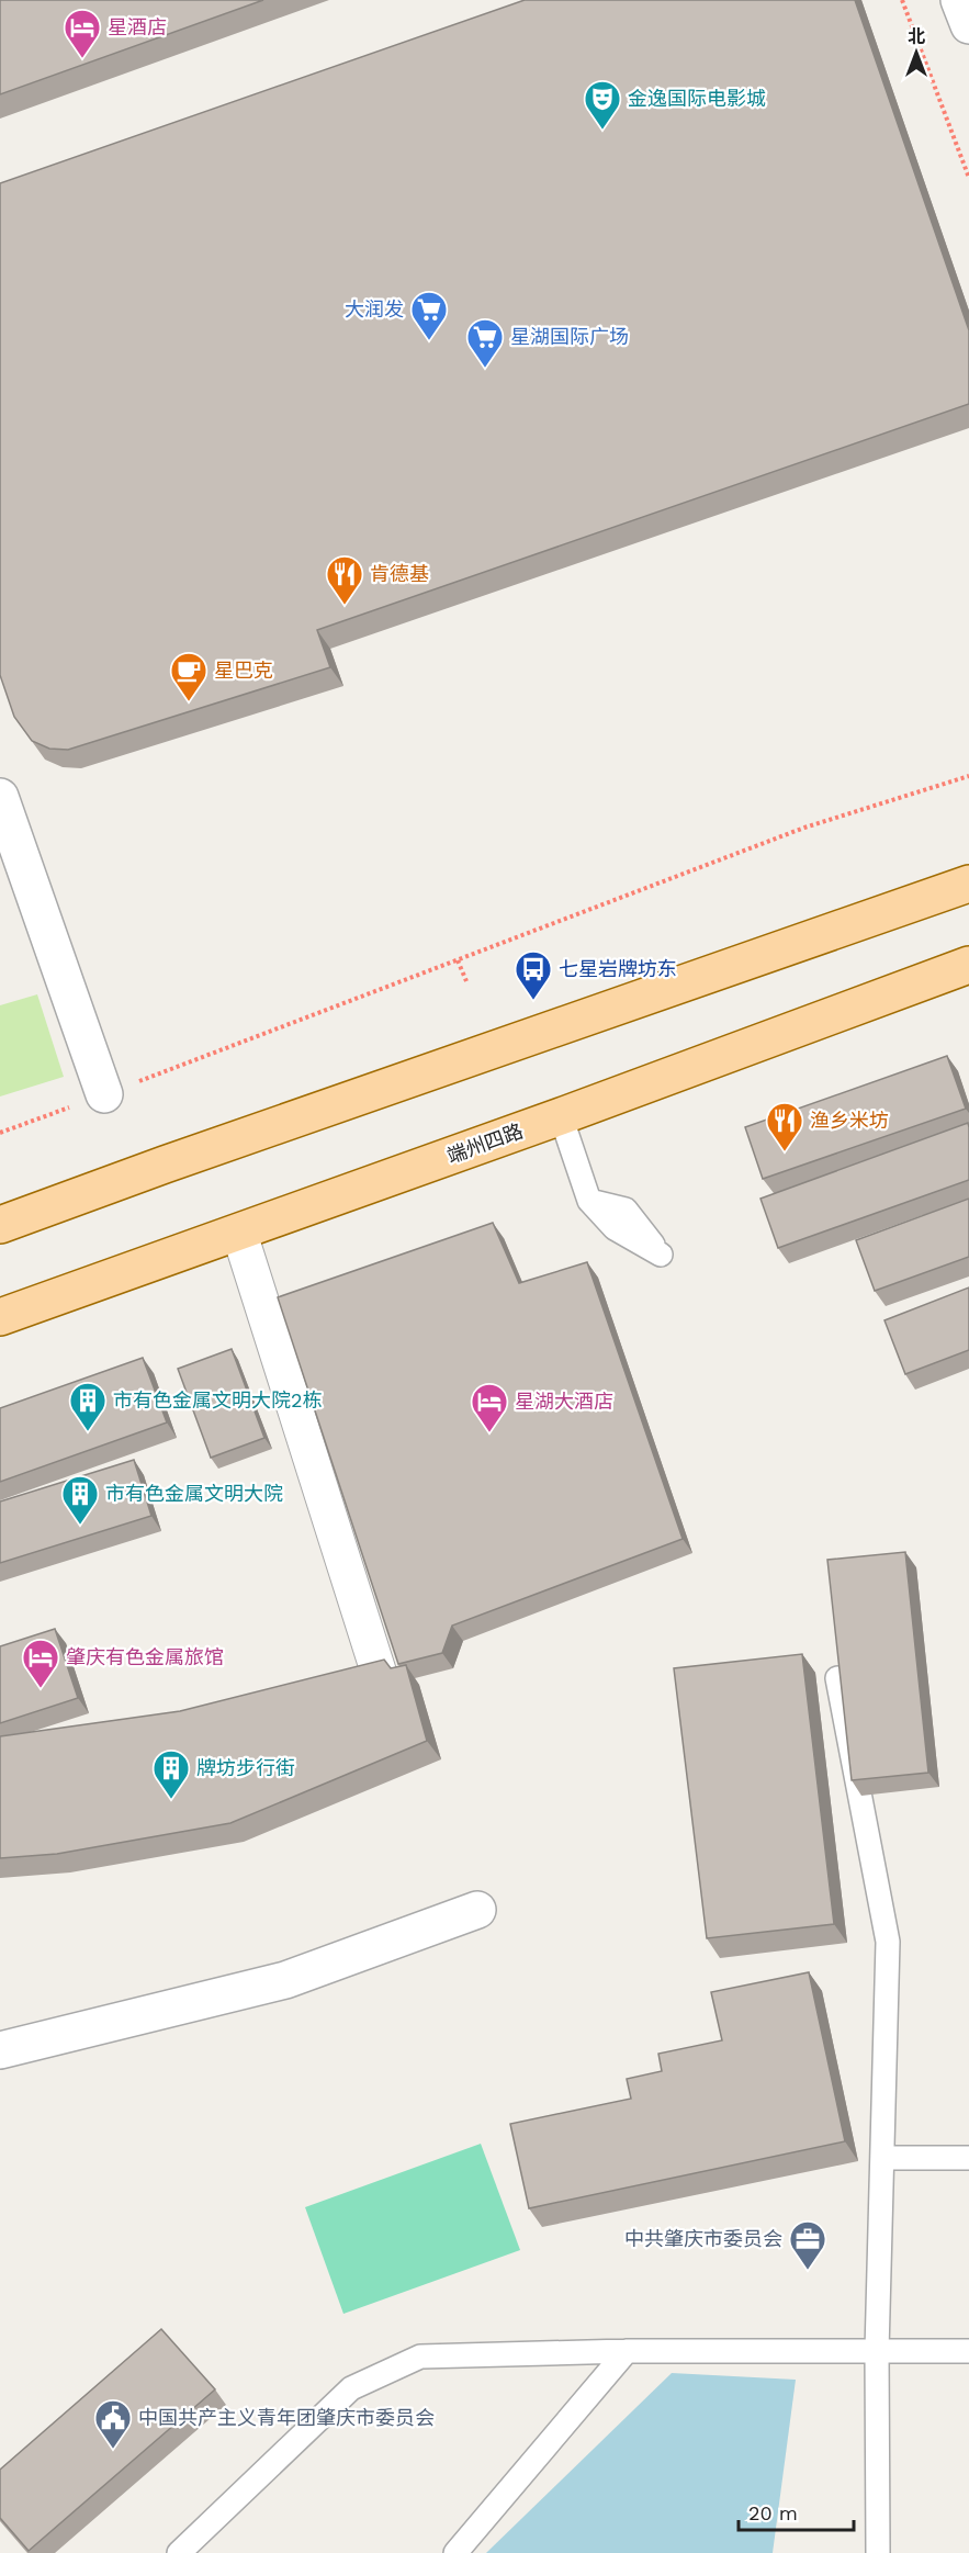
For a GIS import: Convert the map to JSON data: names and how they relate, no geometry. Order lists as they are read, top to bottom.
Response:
{
  "streets": {
    "main road": ["端州四路"]
  },
  "places": {
    "hotel": ["星酒店", "星湖大酒店", "肇庆有色金属旅馆"],
    "theatre": ["金逸国际电影城"],
    "supermarket": ["大润发", "星湖国际广场"],
    "restaurant": ["肯德基", "渔乡米坊"],
    "cafe": ["星巴克"],
    "bus stop": ["七星岩牌坊东"],
    "building": ["市有色金属文明大院2栋", "市有色金属文明大院", "牌坊步行街"],
    "office": ["中共肇庆市委员会"],
    "public building": ["中国共产主义青年团肇庆市委员会"]
  },
  "scale_bar": "20 m",
  "north": "top"
}
